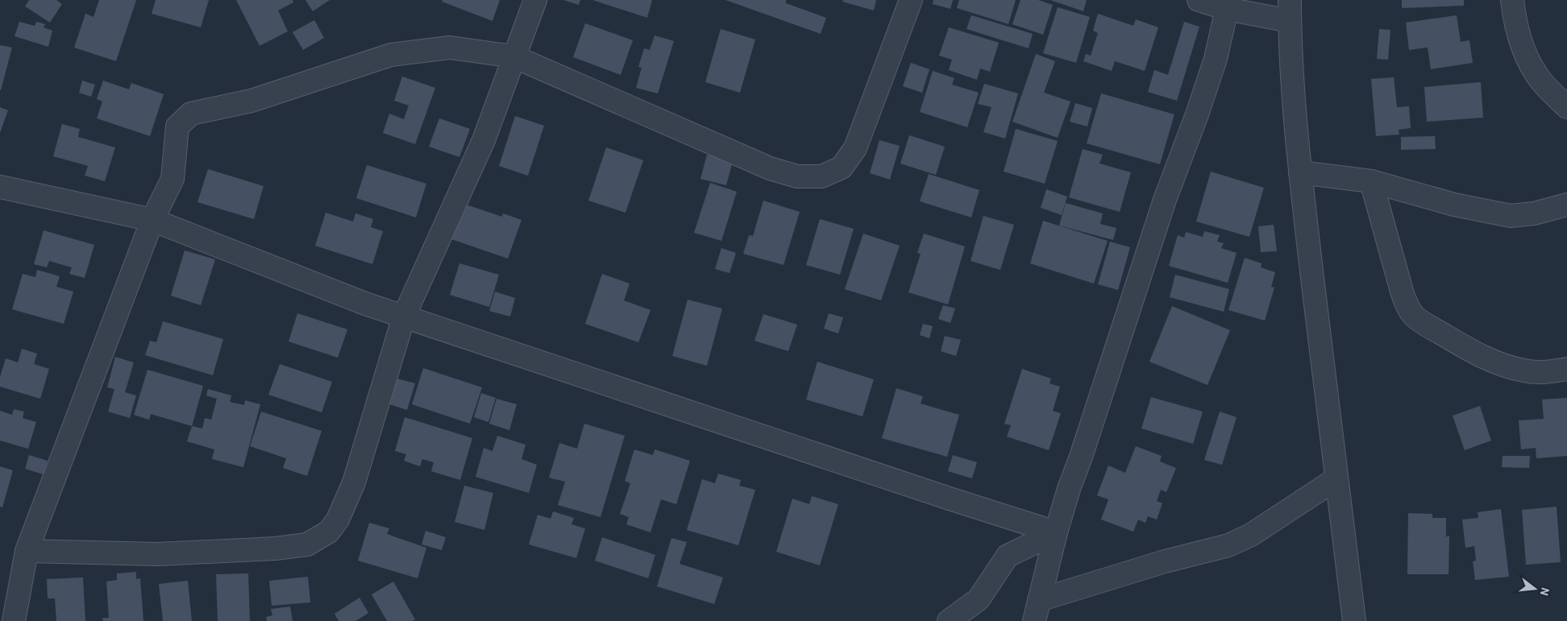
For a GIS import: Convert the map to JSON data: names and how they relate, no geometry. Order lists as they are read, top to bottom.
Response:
{
  "north": "right"
}
